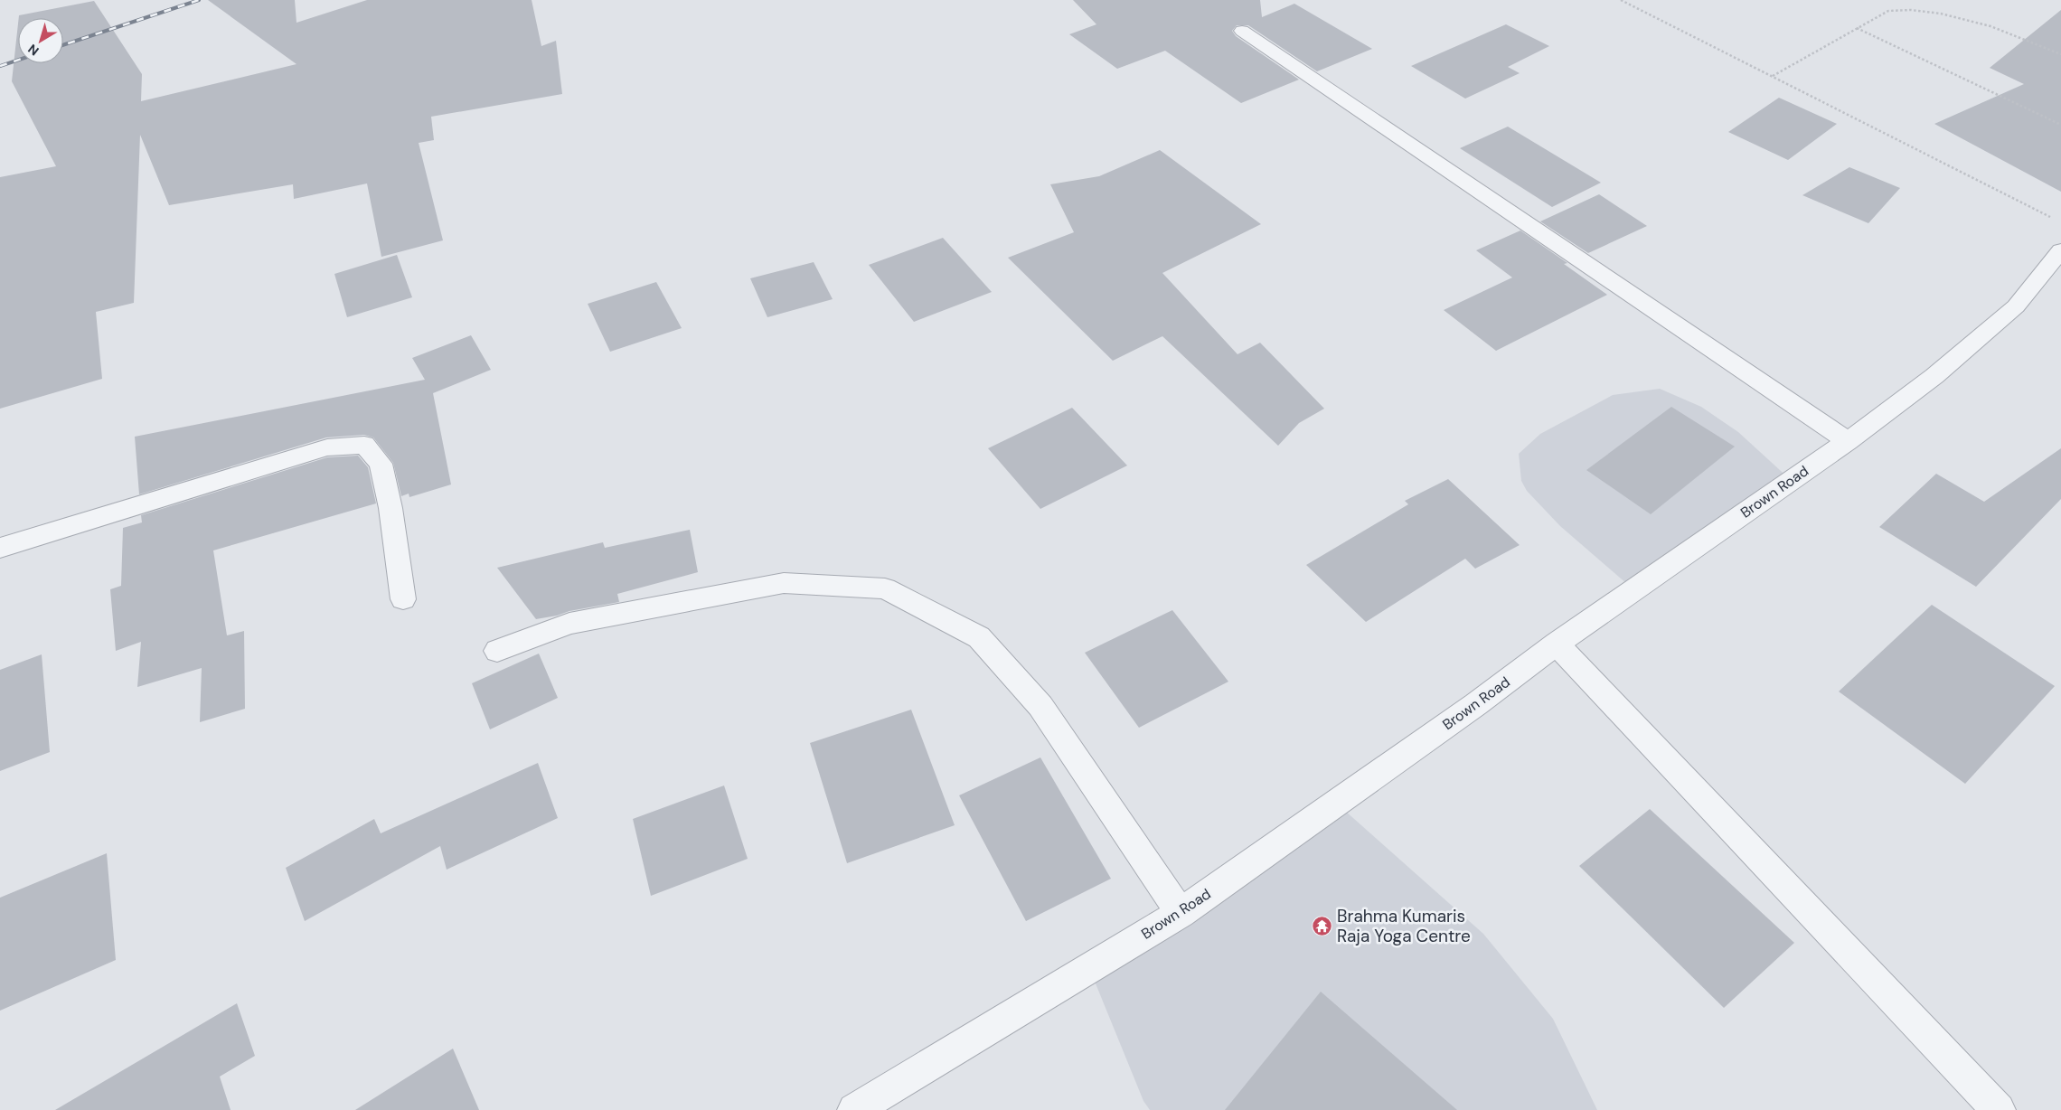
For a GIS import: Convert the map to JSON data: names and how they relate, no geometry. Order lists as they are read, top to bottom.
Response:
{
  "streets": {
    "street": ["Brown Road"]
  },
  "places": {
    "temple": ["Brahma Kumaris Raja Yoga Centre"]
  },
  "north": "bottom left"
}
